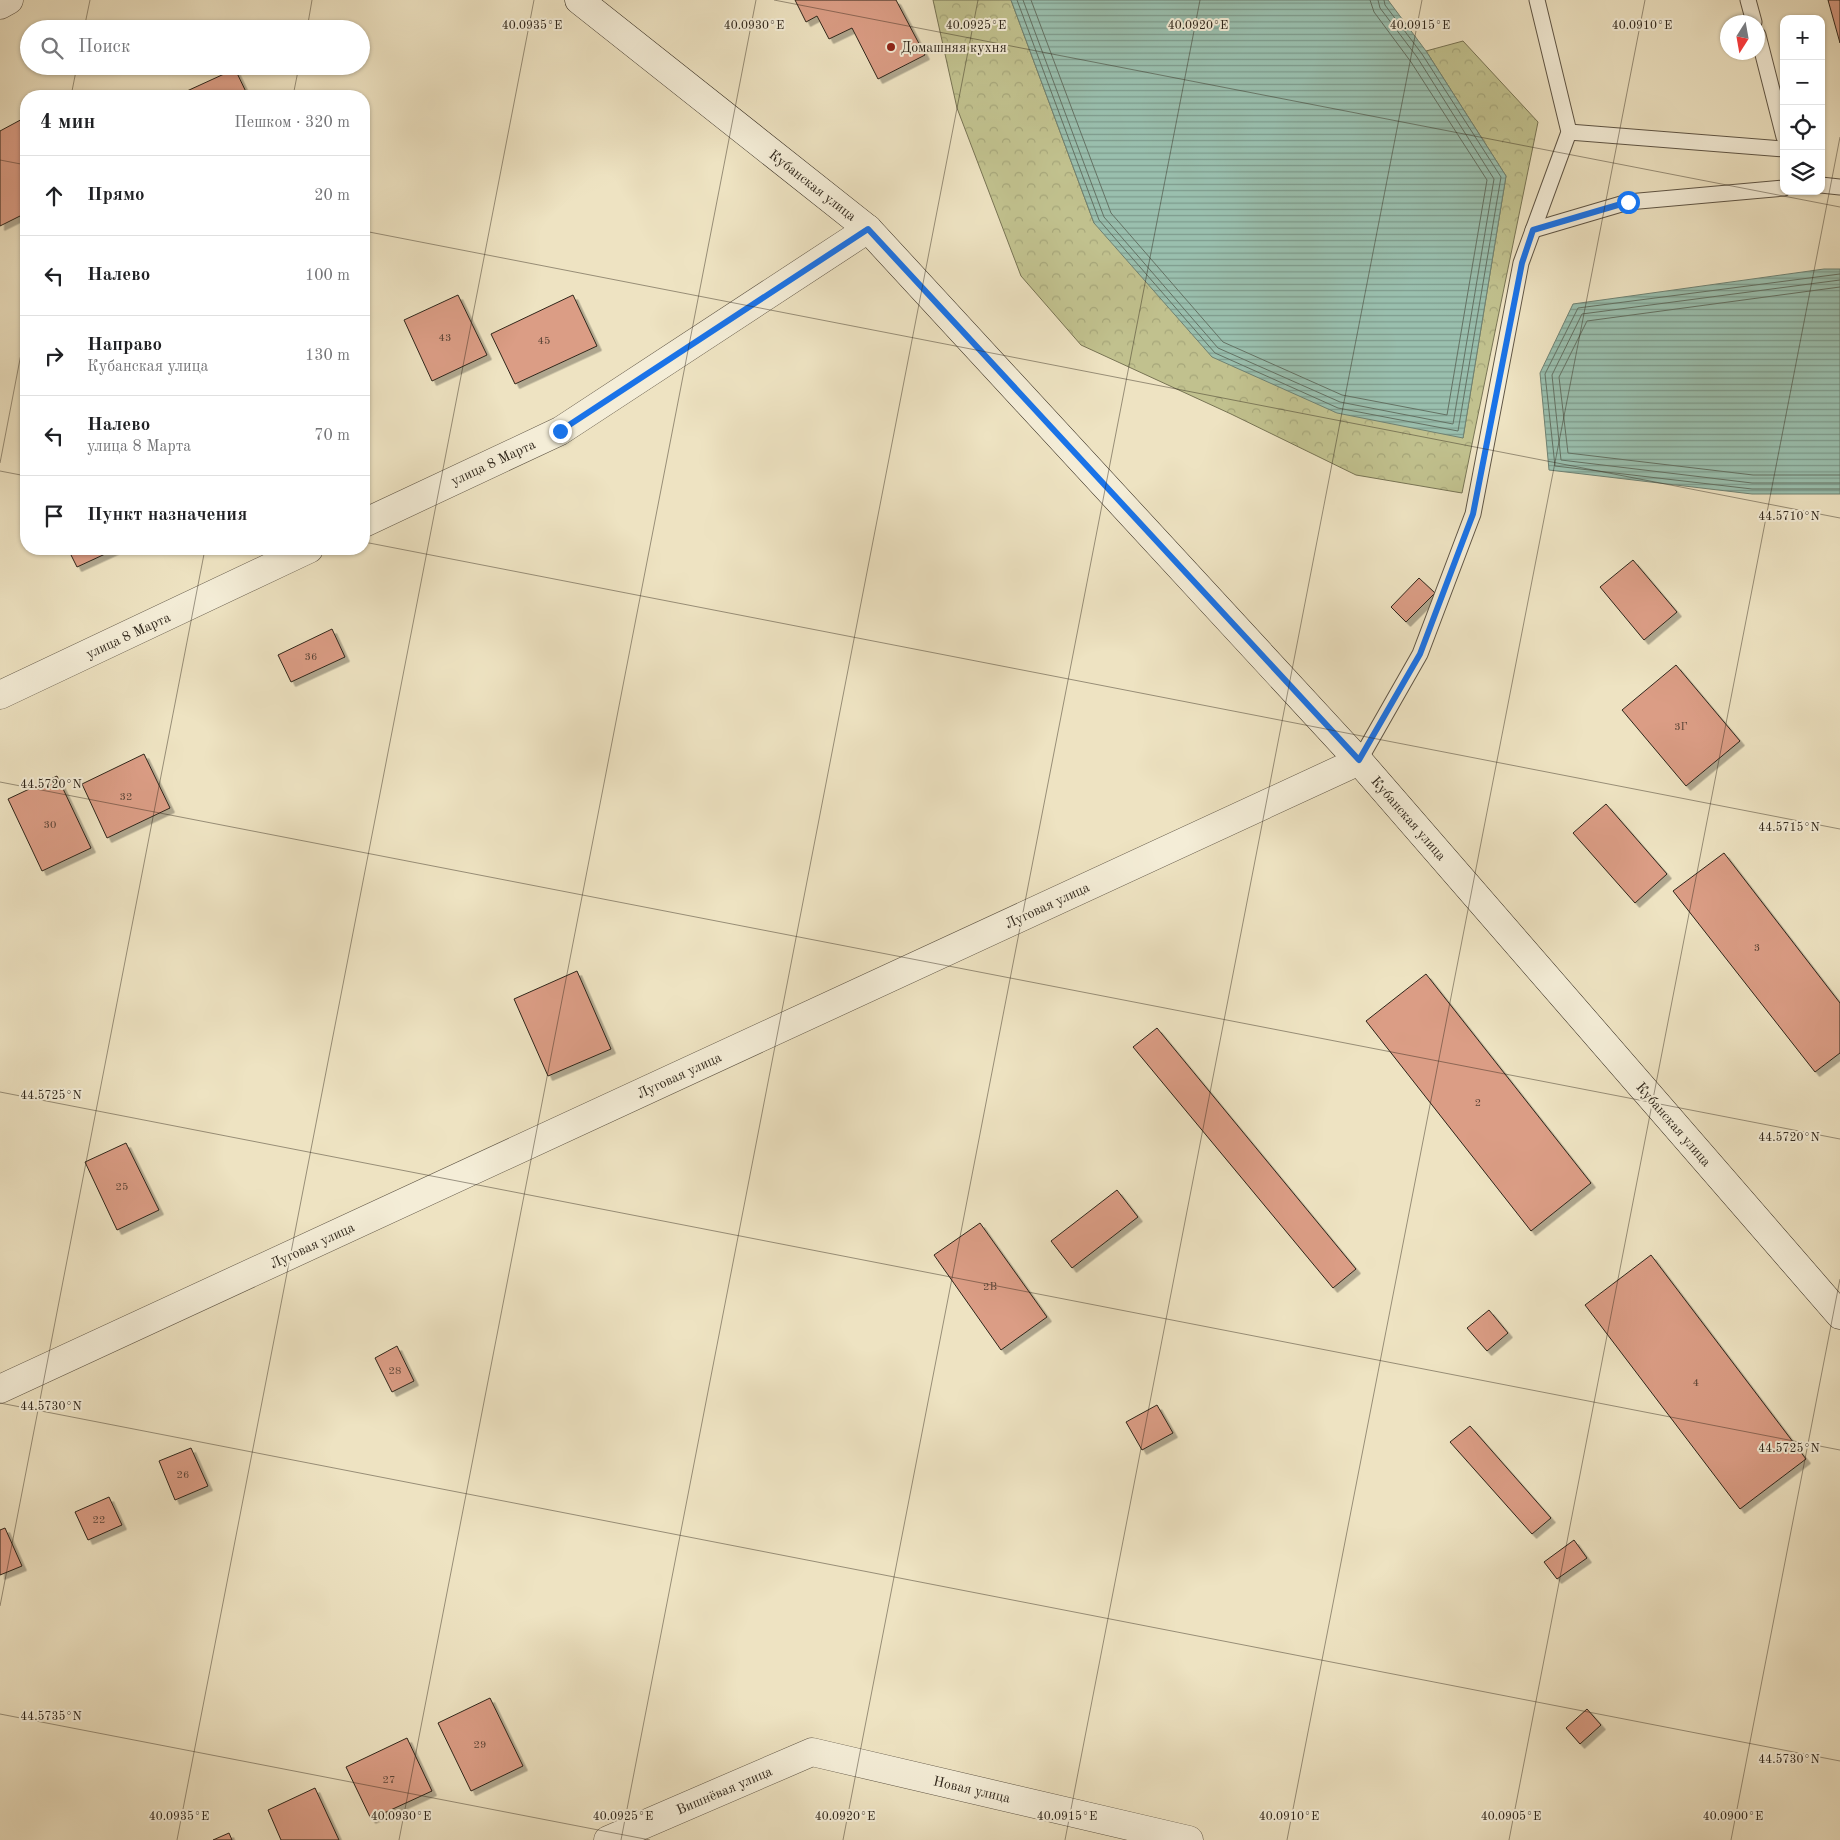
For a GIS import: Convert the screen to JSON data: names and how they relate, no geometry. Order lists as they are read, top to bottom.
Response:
{
  "streets": {
    "street": [
      "Кубанская улица",
      "улица 8 Марта",
      "Луговая улица",
      "Новая улица",
      "Вишнёвая улица"
    ]
  },
  "crossings": [
    ["Кубанская улица", "улица 8 Марта"],
    ["Кубанская улица", "Луговая улица"],
    ["Новая улица", "Вишнёвая улица"]
  ],
  "places": ["Домашняя кухня"],
  "house_numbers": [
    "43",
    "45",
    "36",
    "3Г",
    "32",
    "30",
    "3",
    "2",
    "25",
    "2В",
    "28",
    "4",
    "26",
    "22",
    "29",
    "27"
  ],
  "north": "bottom",
  "page": {
    "map_buttons": ["+", "−"],
    "search": "Поиск",
    "heading": ["4 мин", "Пешком · 320 m"],
    "list": [
      ["Прямо", "20 m"],
      ["Налево", "100 m"],
      ["Направо", "Кубанская улица", "130 m"],
      ["Налево", "улица 8 Марта", "70 m"],
      "Пункт назначения"
    ]
  },
  "coordinates": [
    "40.0935°E",
    "40.0930°E",
    "40.0925°E",
    "40.0920°E",
    "40.0915°E",
    "40.0910°E",
    "44.5710°N",
    "44.5720°N",
    "44.5715°N",
    "44.5725°N",
    "44.5730°N",
    "44.5735°N",
    "40.0905°E",
    "40.0900°E"
  ]
}
